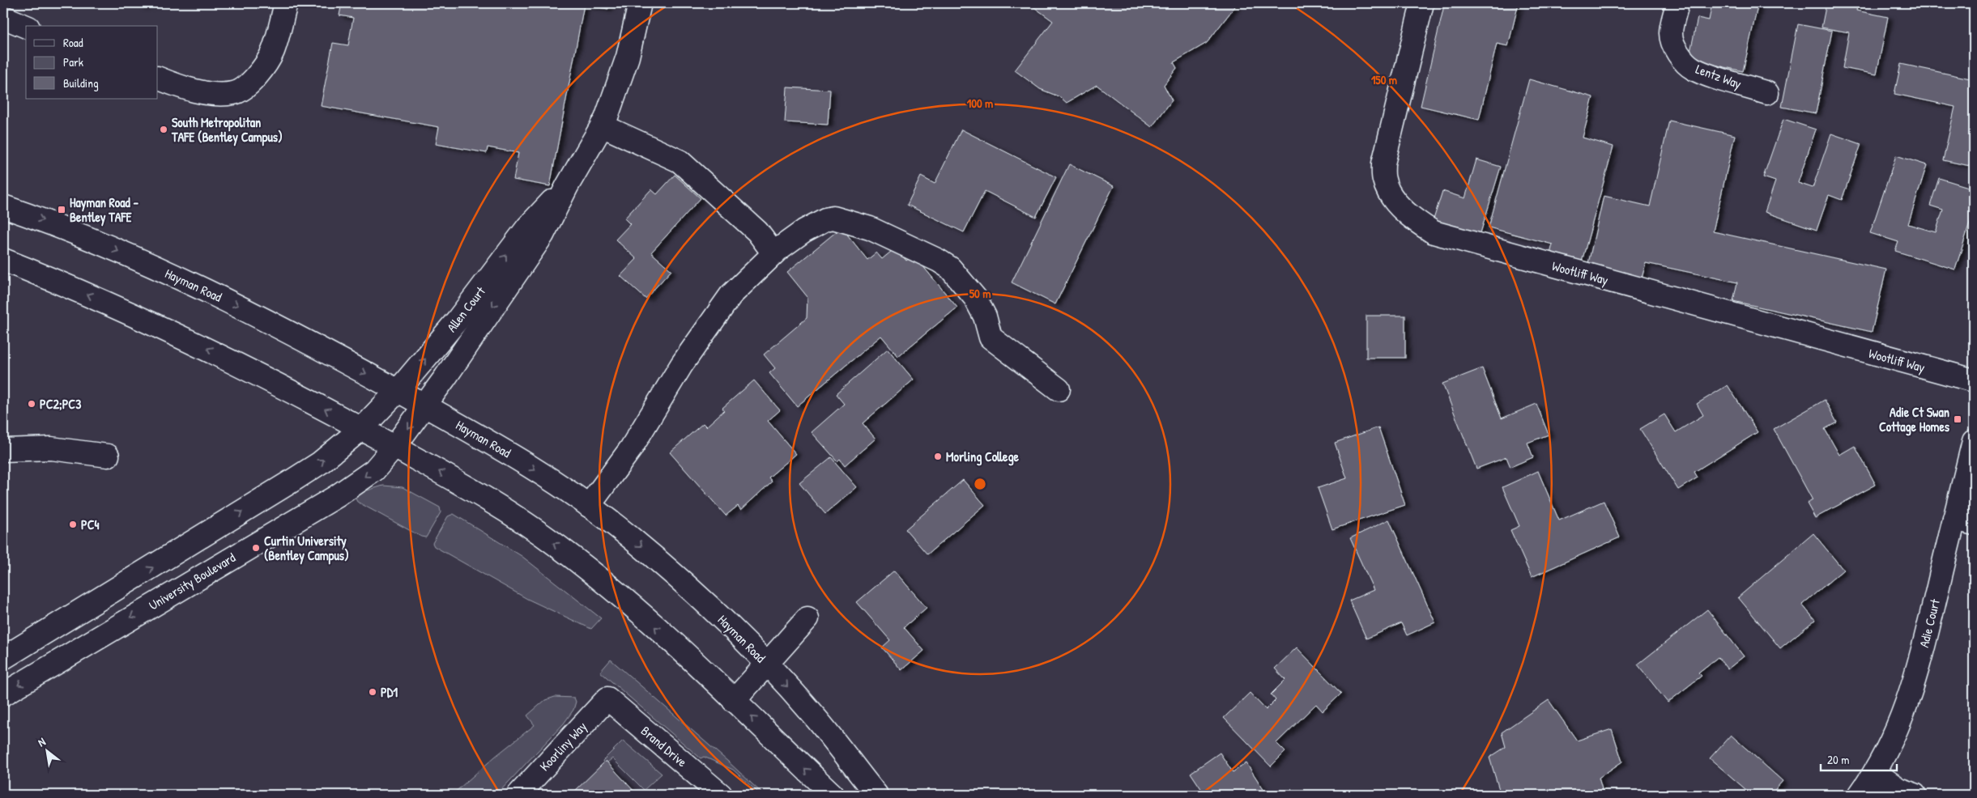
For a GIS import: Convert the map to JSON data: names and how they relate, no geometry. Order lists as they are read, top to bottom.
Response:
{
  "streets": {
    "street": [
      "Lentz Way",
      "Wootliff Way",
      "Hayman Road",
      "Allen Court",
      "University Boulevard",
      "Adie Court",
      "Koorliny Way",
      "Brand Drive"
    ]
  },
  "crossings": [
    ["Hayman Road", "Allen Court"],
    ["Allen Court", "University Boulevard"],
    ["Koorliny Way", "Brand Drive"]
  ],
  "places": {
    "other": [
      "South Metropolitan TAFE (Bentley Campus)",
      "PC2;PC3",
      "Morling College",
      "PC4",
      "Curtin University (Bentley Campus)",
      "PD1"
    ],
    "transit": ["Hayman Road - Bentley TAFE", "Adie Ct Swan Cottage Homes"]
  },
  "legend": ["Road", "Park", "Building"],
  "scale_bar": "20 m",
  "north": "top left",
  "rings": ["150 m", "100 m", "50 m"]
}
